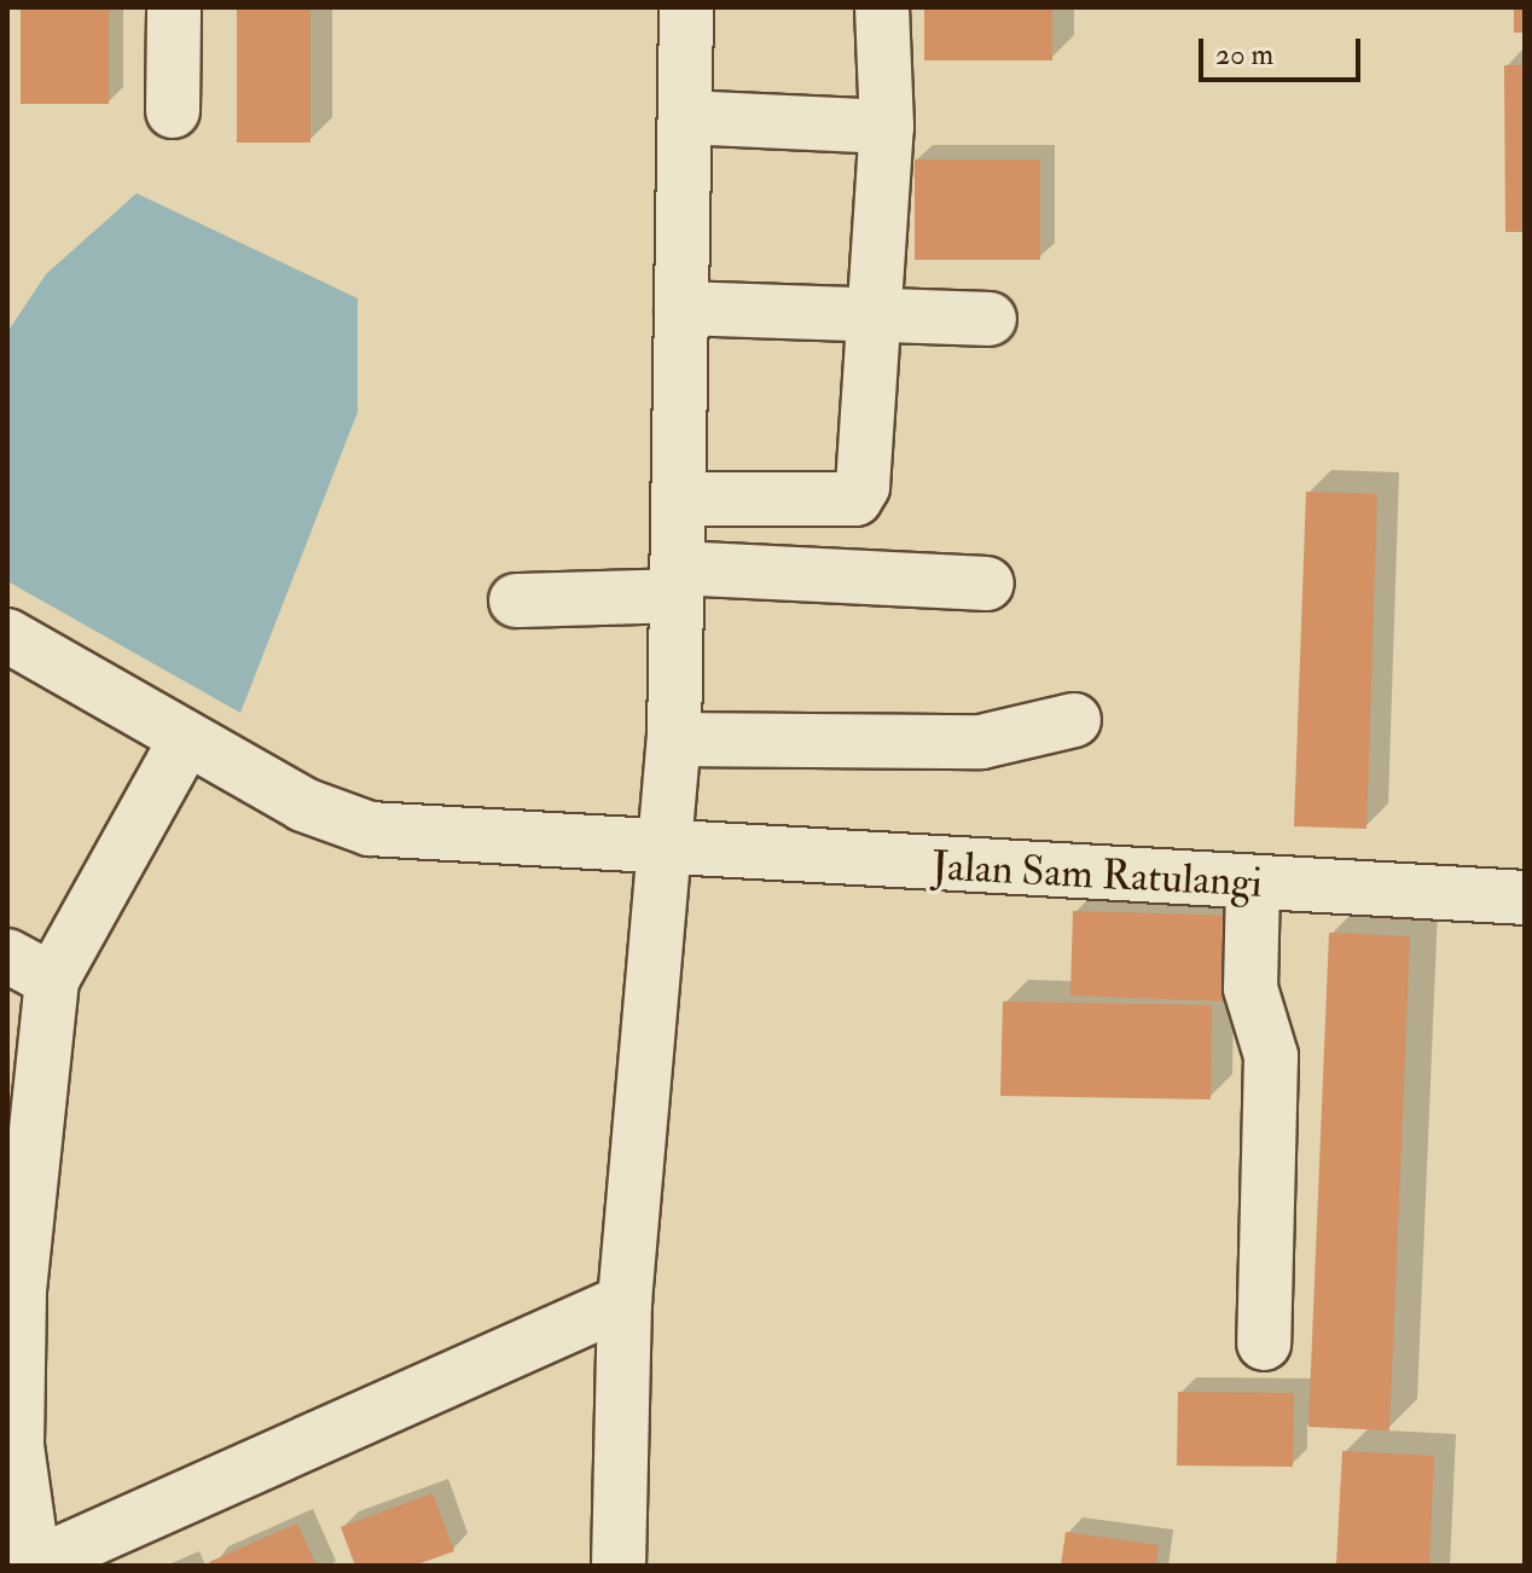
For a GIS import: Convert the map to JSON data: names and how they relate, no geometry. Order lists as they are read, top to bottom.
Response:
{
  "streets": {
    "street": ["Jalan Sam Ratulangi"]
  },
  "scale_bar": "20 m"
}
